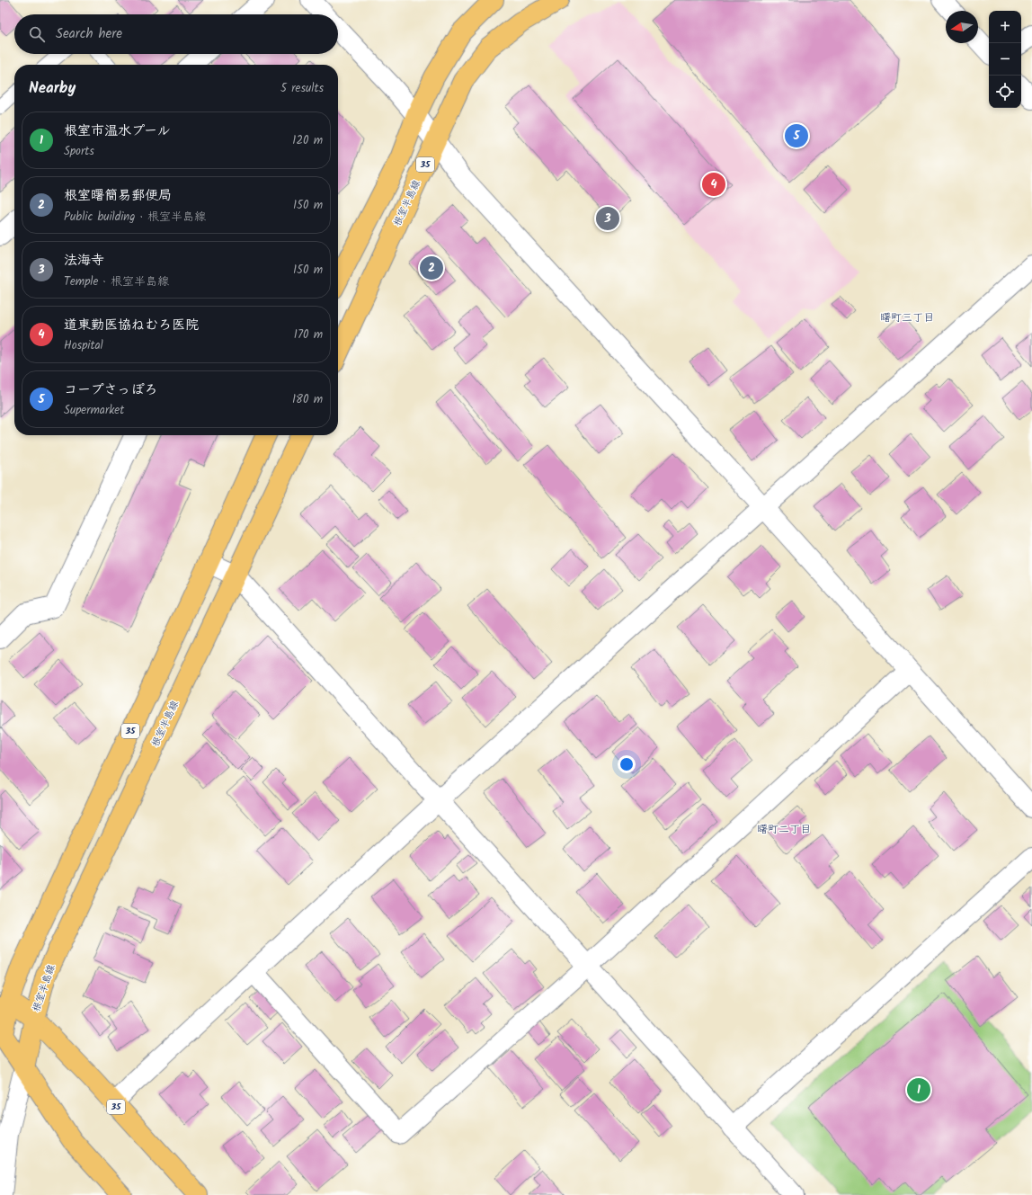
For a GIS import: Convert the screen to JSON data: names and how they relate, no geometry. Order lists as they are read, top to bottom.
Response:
{
  "streets": {
    "main road": ["35", "根室半島線"]
  },
  "crossings": [
    ["35", "根室半島線"]
  ],
  "districts": ["曙町三丁目", "曙町二丁目"],
  "north": "left",
  "page": {
    "map_buttons": ["+", "−"],
    "search": "Search here",
    "heading": ["Nearby", "5 results"],
    "list": [
      {
        "mark": "1",
        "name": "根室市温水プール",
        "note": "Sports",
        "value": "120 m"
      },
      {
        "mark": "2",
        "name": "根室曙簡易郵便局",
        "note": "Public building · 根室半島線",
        "value": "150 m"
      },
      {
        "mark": "3",
        "name": "法海寺",
        "note": "Temple · 根室半島線",
        "value": "150 m"
      },
      {
        "mark": "4",
        "name": "道東勤医協ねむろ医院",
        "note": "Hospital",
        "value": "170 m"
      },
      {
        "mark": "5",
        "name": "コープさっぽろ",
        "note": "Supermarket",
        "value": "180 m"
      }
    ],
    "pins": [
      "5",
      "4",
      "3",
      "2",
      "1"
    ]
  }
}
